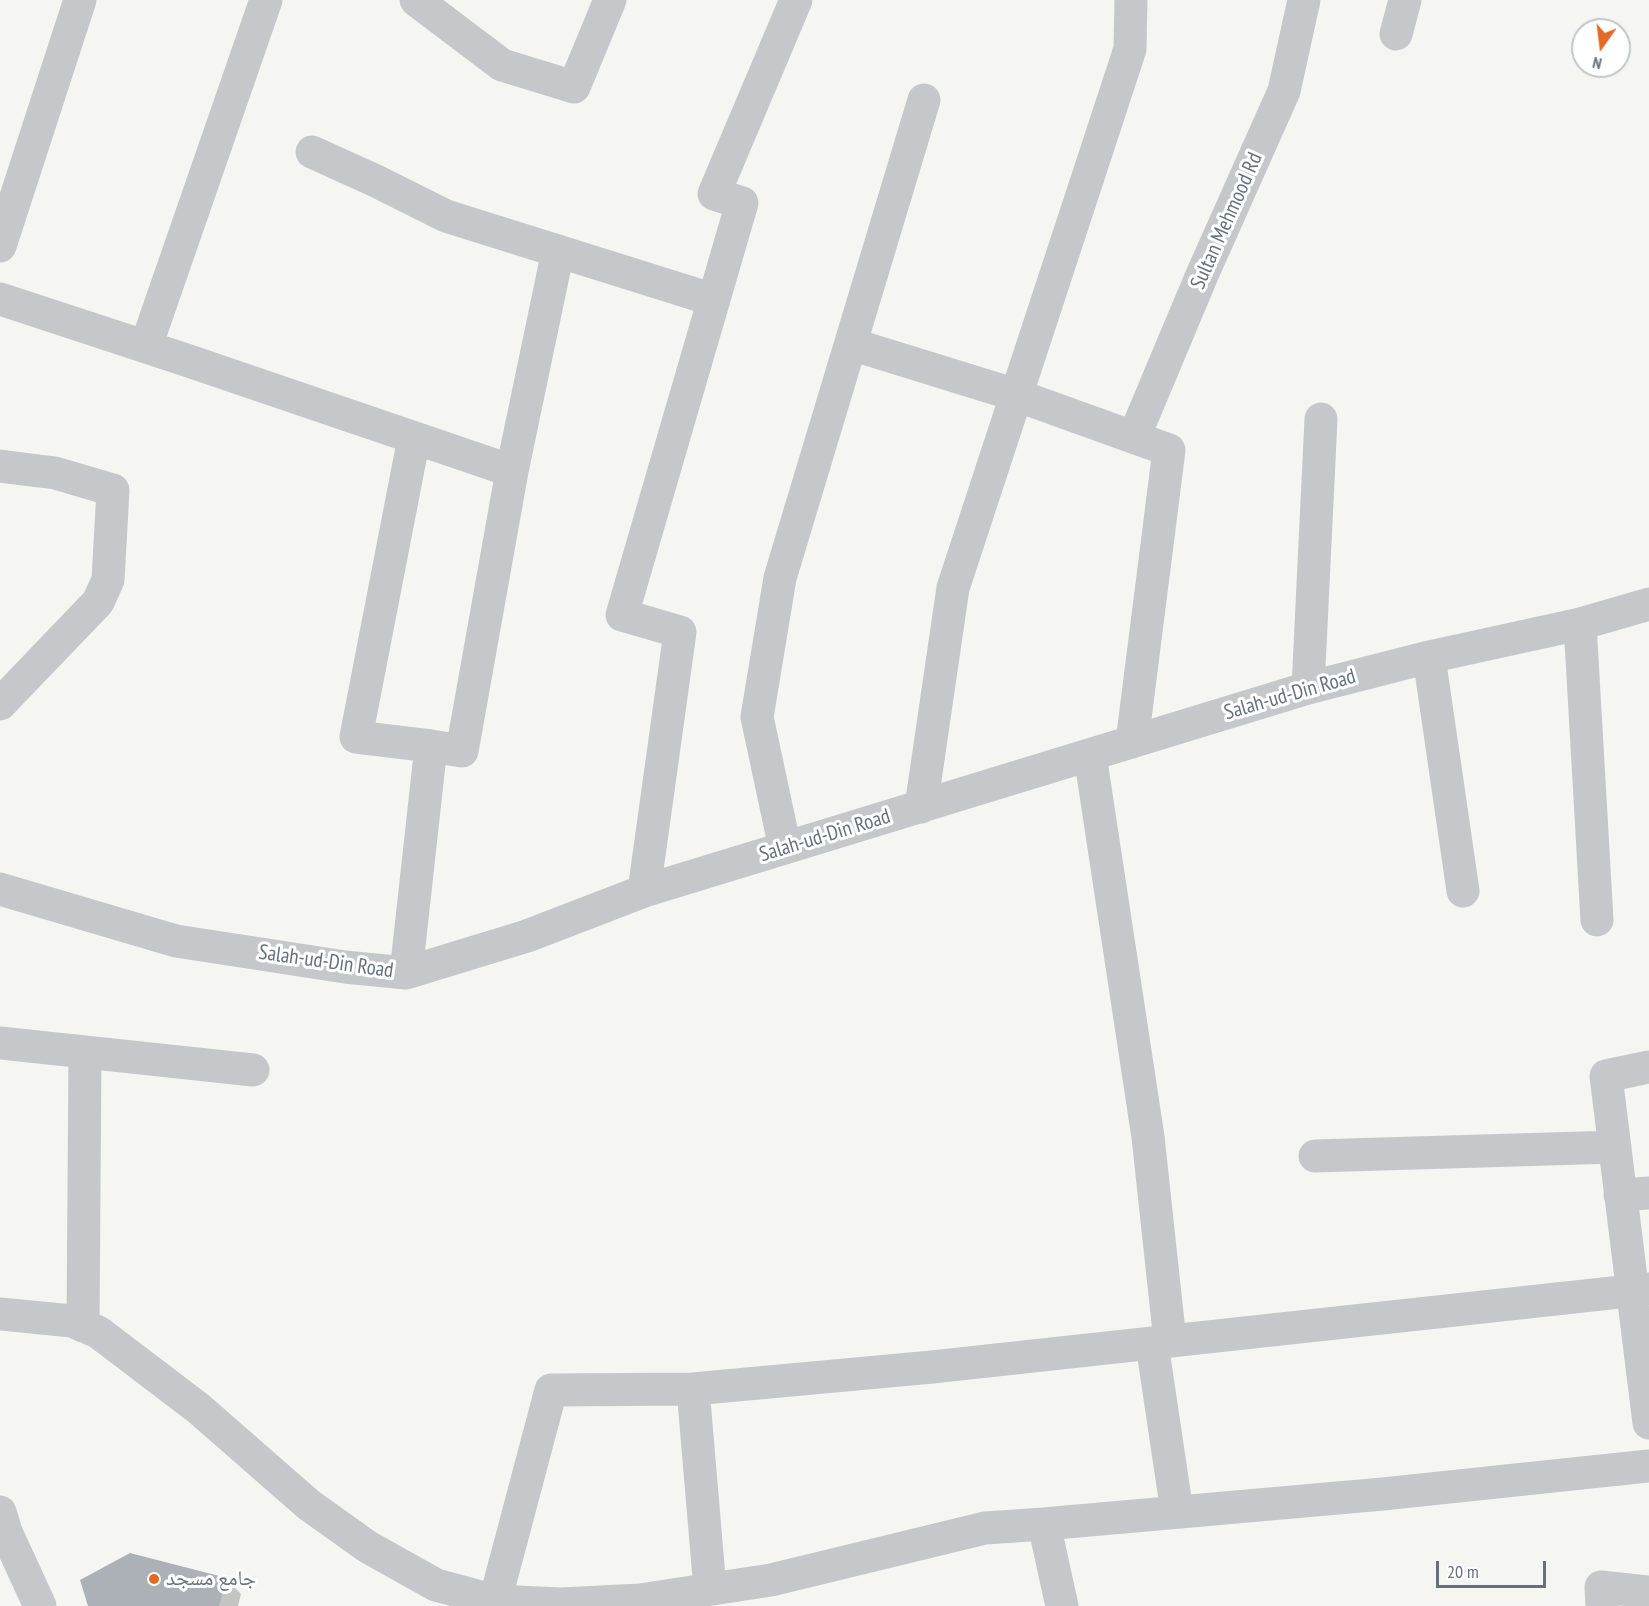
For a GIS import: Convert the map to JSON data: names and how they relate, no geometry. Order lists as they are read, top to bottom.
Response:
{
  "streets": {
    "street": ["Sultan Mehmood Rd", "Salah-ud-Din Road"]
  },
  "places": ["جامع مسجد"],
  "scale_bar": "20 m",
  "north": "bottom"
}
